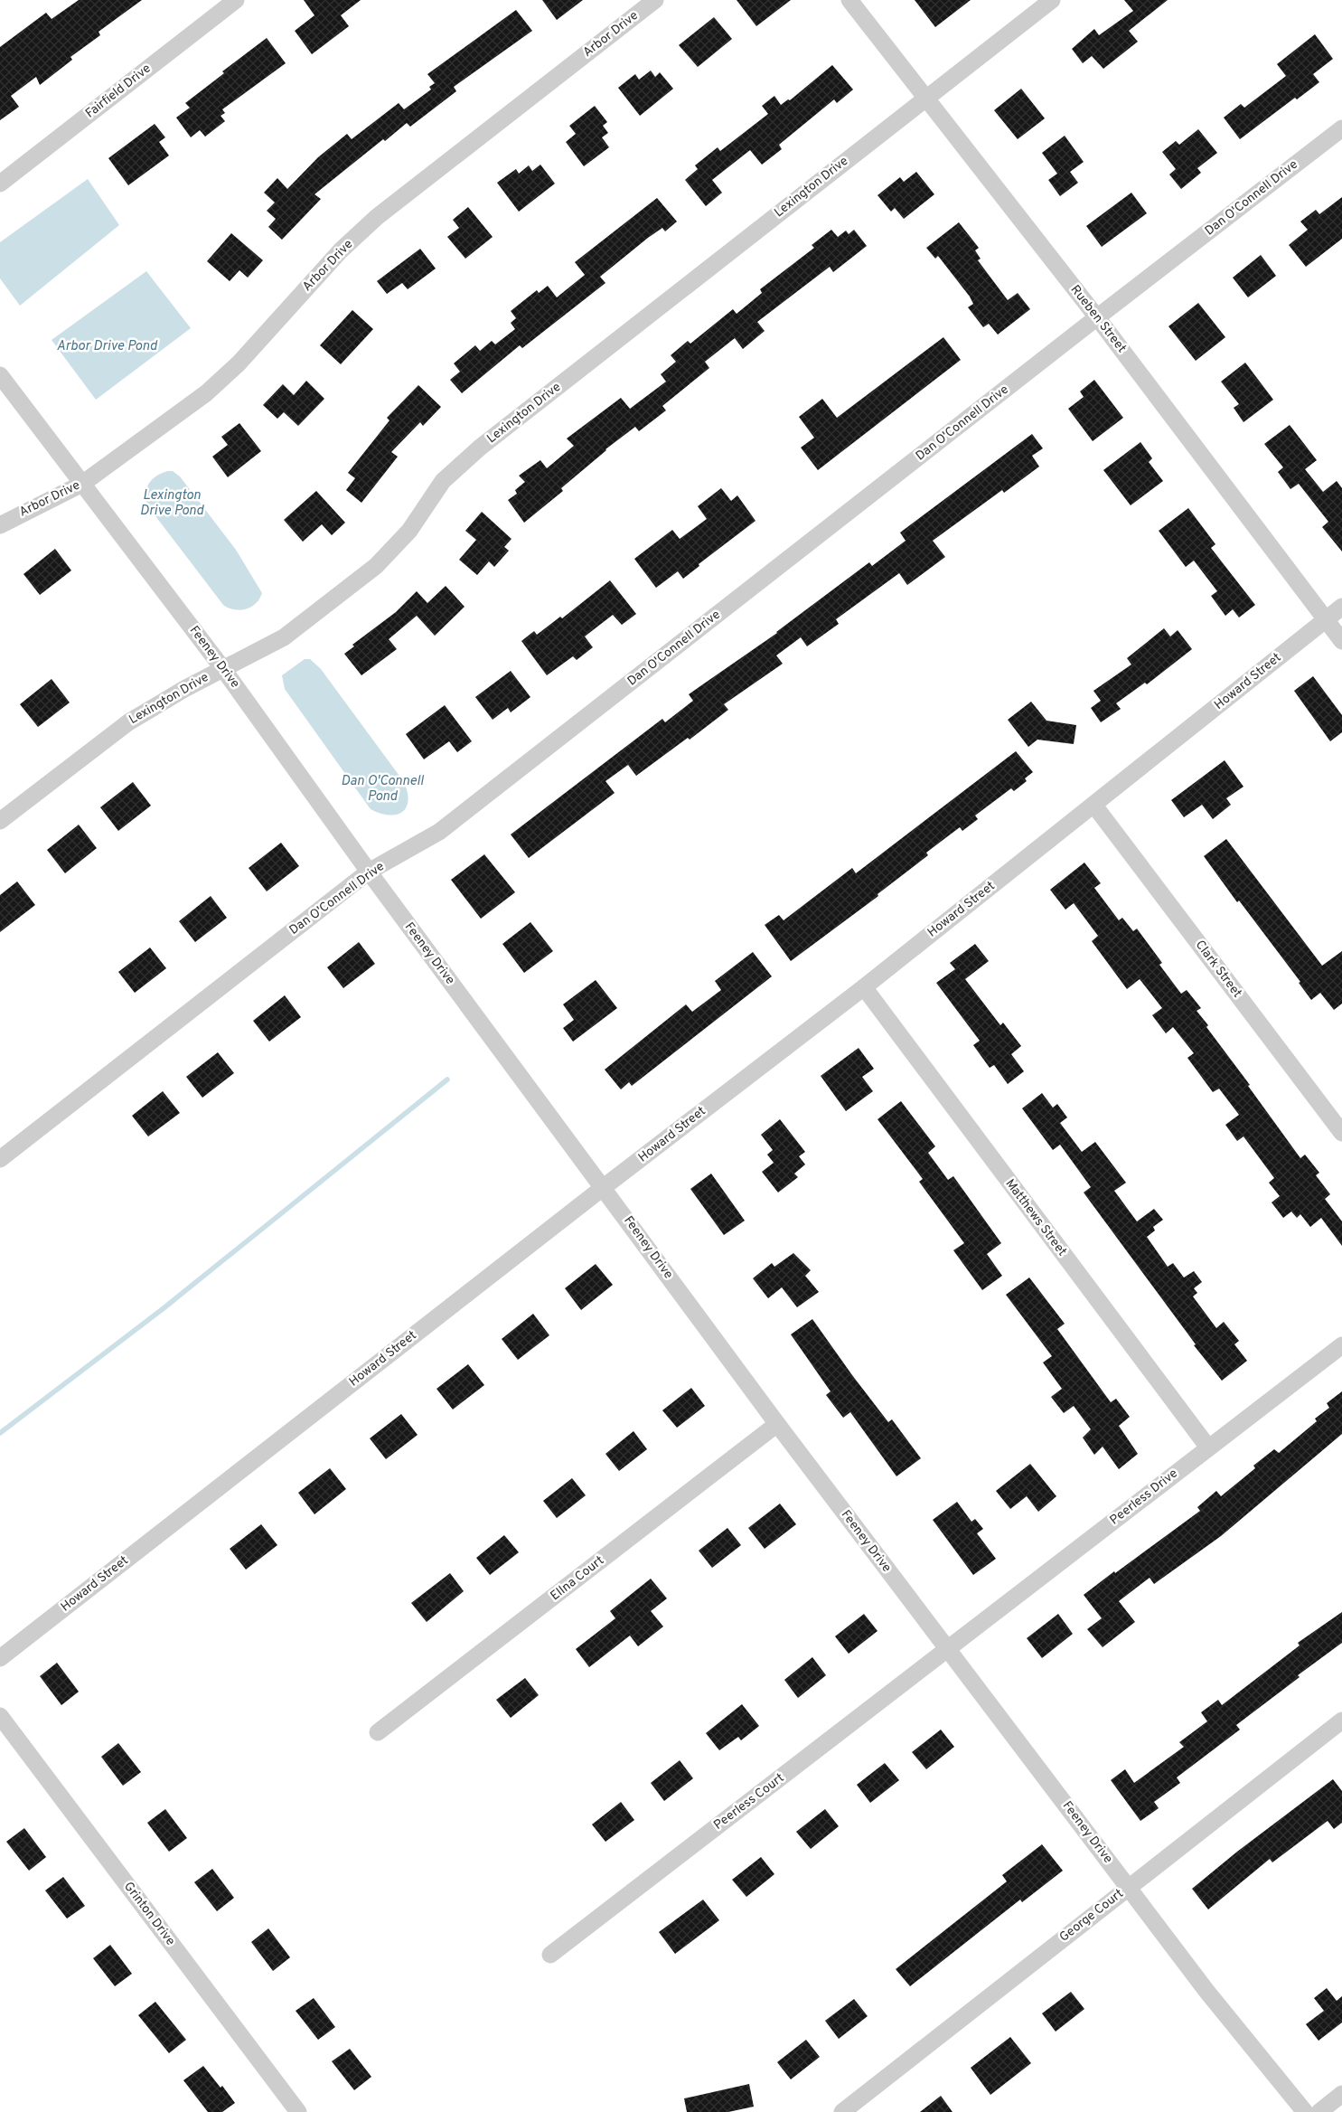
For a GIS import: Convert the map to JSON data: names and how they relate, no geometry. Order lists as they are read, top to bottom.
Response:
{
  "streets": {
    "street": [
      "Arbor Drive",
      "Fairfield Drive",
      "Lexington Drive",
      "Dan O'Connell Drive",
      "Rueben Street",
      "Feeney Drive",
      "Howard Street",
      "Clark Street",
      "Matthews Street",
      "Peerless Drive",
      "Ellna Court",
      "Peerless Court",
      "Grinton Drive",
      "George Court"
    ]
  },
  "crossings": [
    ["Arbor Drive", "Feeney Drive"],
    ["Lexington Drive", "Rueben Street"],
    ["Lexington Drive", "Feeney Drive"],
    ["Dan O'Connell Drive", "Rueben Street"],
    ["Dan O'Connell Drive", "Feeney Drive"],
    ["Rueben Street", "Howard Street"],
    ["Feeney Drive", "Howard Street"],
    ["Feeney Drive", "Peerless Drive"],
    ["Feeney Drive", "Ellna Court"],
    ["Feeney Drive", "Peerless Court"],
    ["Feeney Drive", "George Court"],
    ["Howard Street", "Clark Street"],
    ["Howard Street", "Matthews Street"],
    ["Matthews Street", "Peerless Drive"],
    ["Peerless Drive", "Peerless Court"]
  ],
  "water": ["Arbor Drive Pond", "Lexington Drive Pond", "Dan O'Connell Pond"]
}
